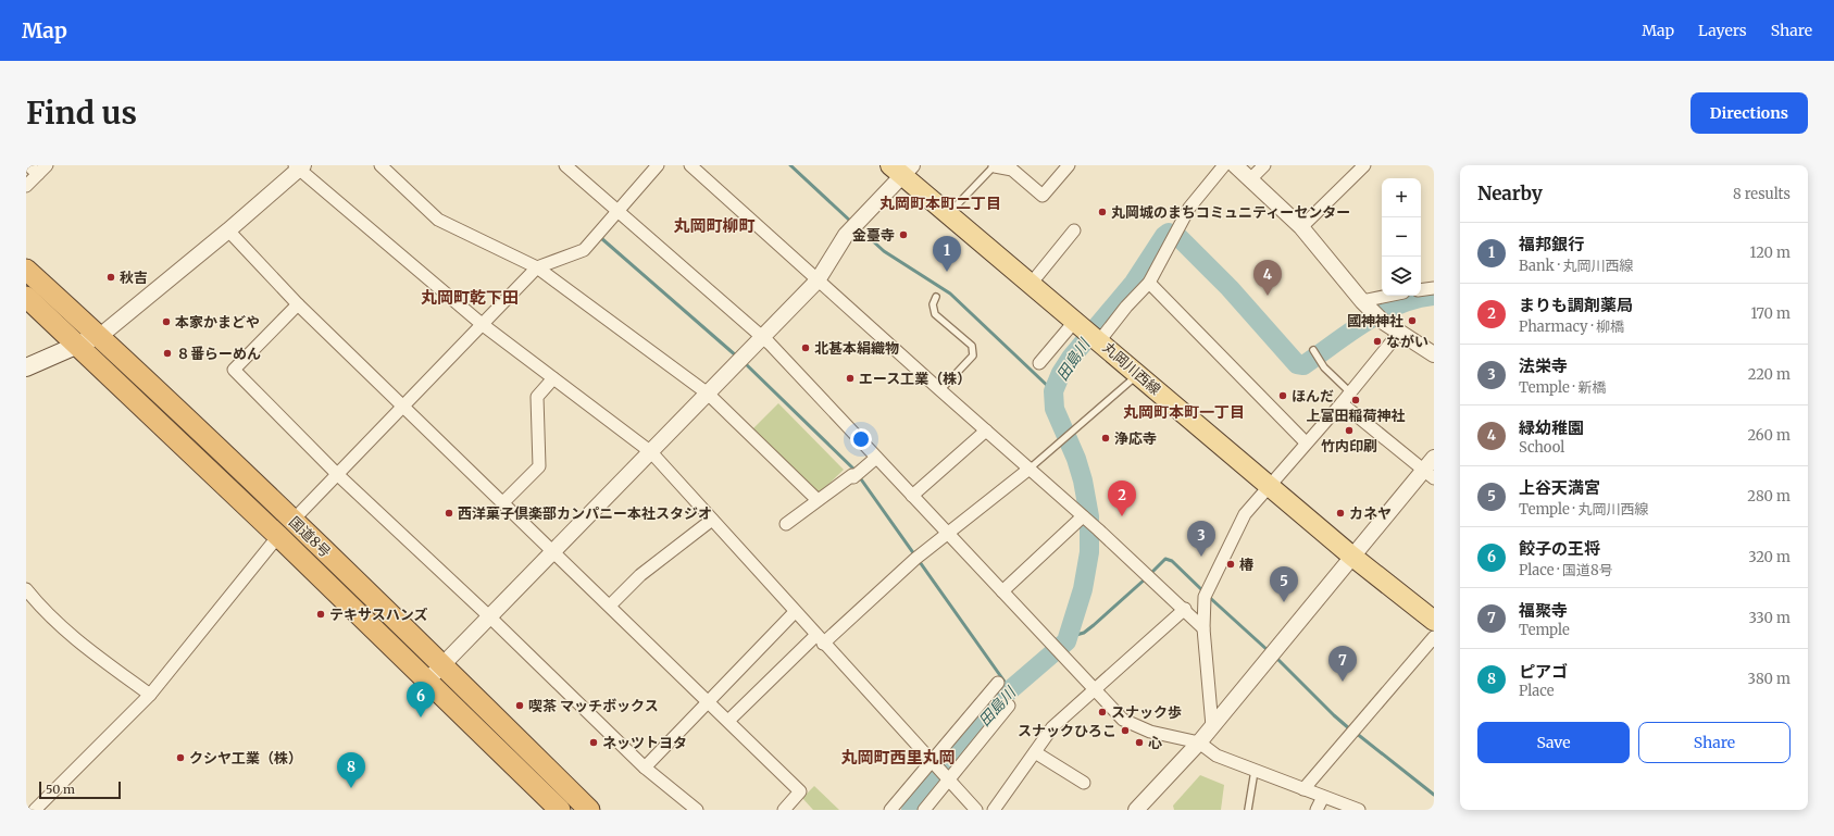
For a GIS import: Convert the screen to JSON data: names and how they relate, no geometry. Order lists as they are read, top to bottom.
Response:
{
  "streets": {
    "highway": ["国道8号"],
    "main road": ["丸岡川西線"]
  },
  "districts": [
    "丸岡町本町二丁目",
    "丸岡町柳町",
    "丸岡町乾下田",
    "丸岡町本町一丁目",
    "丸岡町西里丸岡"
  ],
  "water": ["田島川"],
  "places": [
    "丸岡城のまちコミュニティーセンター",
    "金臺寺",
    "秋吉",
    "國神神社",
    "本家かまどや",
    "ながい",
    "北甚本絹織物",
    "８番らーめん",
    "エース工業（株）",
    "ほんだ",
    "上富田稲荷神社",
    "竹内印刷",
    "浄応寺",
    "西洋菓子倶楽部カンパニー本社スタジオ",
    "カネヤ",
    "椿",
    "テキサスハンズ",
    "喫茶 マッチボックス",
    "スナック歩",
    "スナックひろこ",
    "ネッツトヨタ",
    "心",
    "クシヤ工業（株）"
  ],
  "scale_bar": "50 m",
  "page": {
    "header": "Map",
    "nav": ["Map", "Layers", "Share"],
    "buttons": [
      "Directions",
      ["Save", "Share"]
    ],
    "title": "Find us",
    "heading": ["Nearby", "8 results"],
    "map_buttons": ["+", "−"],
    "list": [
      {
        "mark": "1",
        "name": "福邦銀行",
        "note": "Bank · 丸岡川西線",
        "value": "120 m"
      },
      {
        "mark": "2",
        "name": "まりも調剤薬局",
        "note": "Pharmacy · 柳橋",
        "value": "170 m"
      },
      {
        "mark": "3",
        "name": "法栄寺",
        "note": "Temple · 新橋",
        "value": "220 m"
      },
      {
        "mark": "4",
        "name": "緑幼稚園",
        "note": "School",
        "value": "260 m"
      },
      {
        "mark": "5",
        "name": "上谷天満宮",
        "note": "Temple · 丸岡川西線",
        "value": "280 m"
      },
      {
        "mark": "6",
        "name": "餃子の王将",
        "note": "Place · 国道8号",
        "value": "320 m"
      },
      {
        "mark": "7",
        "name": "福聚寺",
        "note": "Temple",
        "value": "330 m"
      },
      {
        "mark": "8",
        "name": "ピアゴ",
        "note": "Place",
        "value": "380 m"
      }
    ],
    "pins": [
      "1",
      "4",
      "2",
      "3",
      "5",
      "7",
      "6",
      "8"
    ],
    "scale": "50 m"
  }
}
